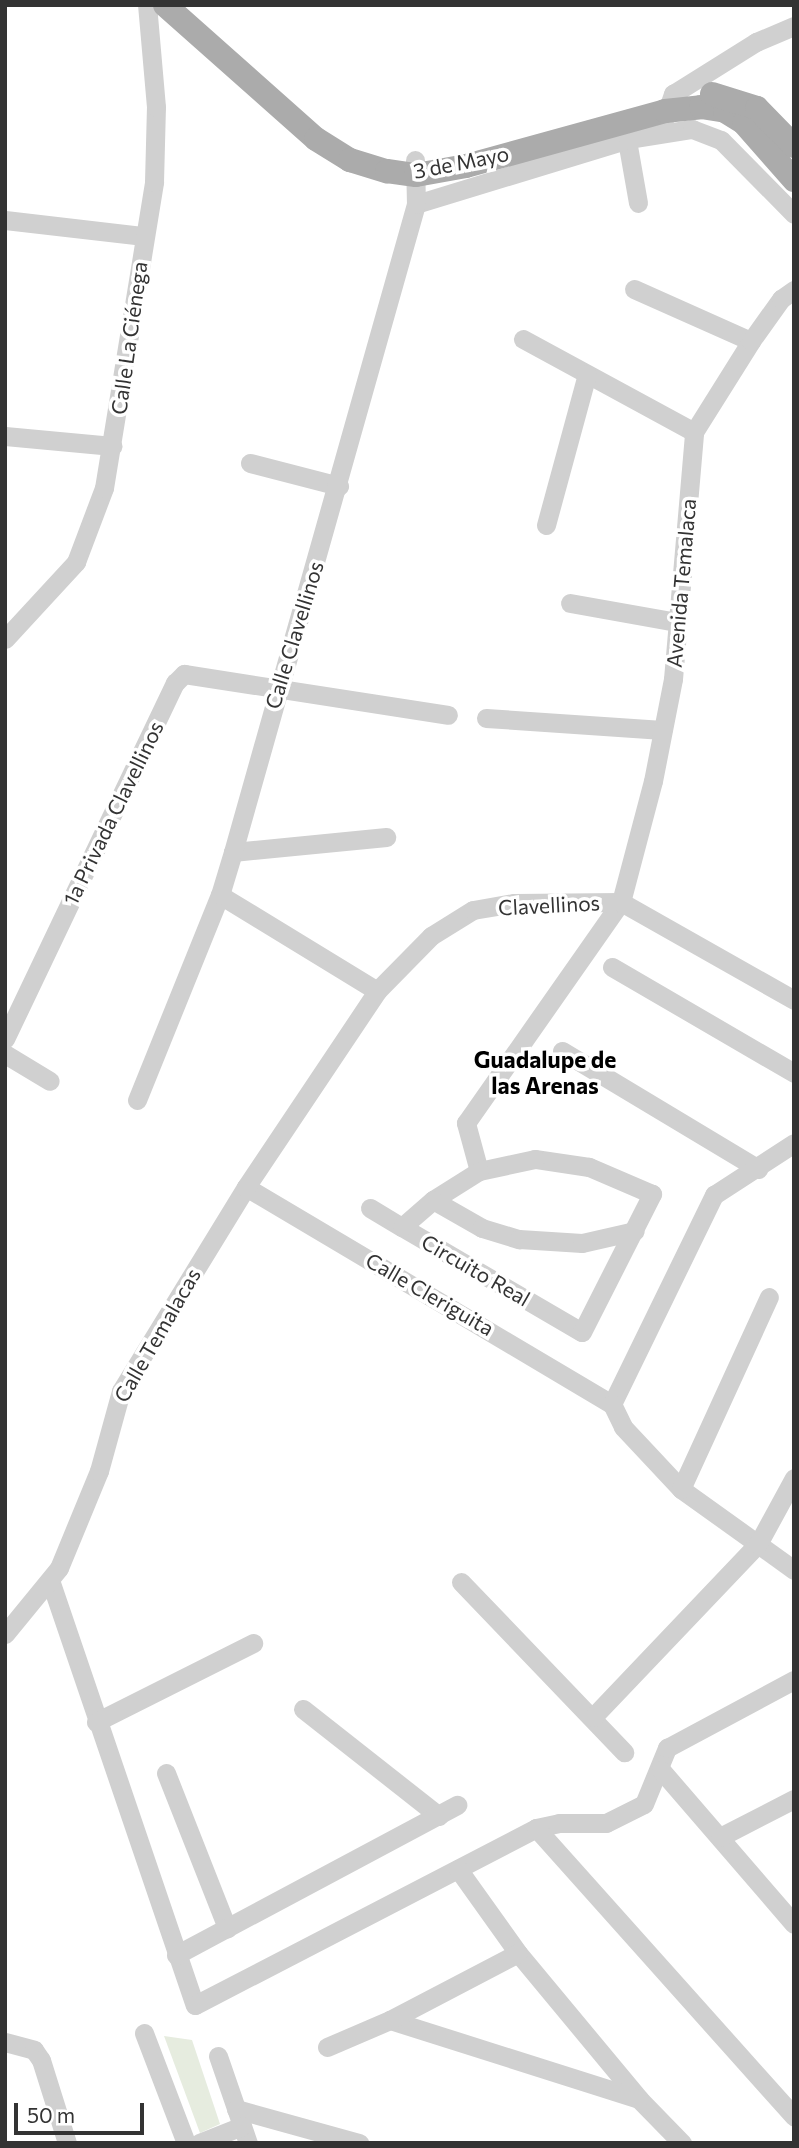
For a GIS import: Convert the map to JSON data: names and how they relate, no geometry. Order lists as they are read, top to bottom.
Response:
{
  "streets": {
    "main road": ["3 de Mayo"],
    "street": [
      "Calle La Ciénega",
      "Avenida Temalaca",
      "Calle Clavellinos",
      "1a Privada Clavellinos",
      "Clavellinos",
      "Circuito Real",
      "Calle Cleriguita",
      "Calle Temalacas"
    ]
  },
  "crossings": [
    ["3 de Mayo", "Calle Clavellinos"],
    ["Avenida Temalaca", "Clavellinos"],
    ["Calle Clavellinos", "1a Privada Clavellinos"],
    ["Clavellinos", "Calle Cleriguita"],
    ["Clavellinos", "Calle Temalacas"],
    ["Calle Cleriguita", "Calle Temalacas"]
  ],
  "districts": ["Guadalupe de las Arenas"],
  "scale_bar": "50 m"
}
